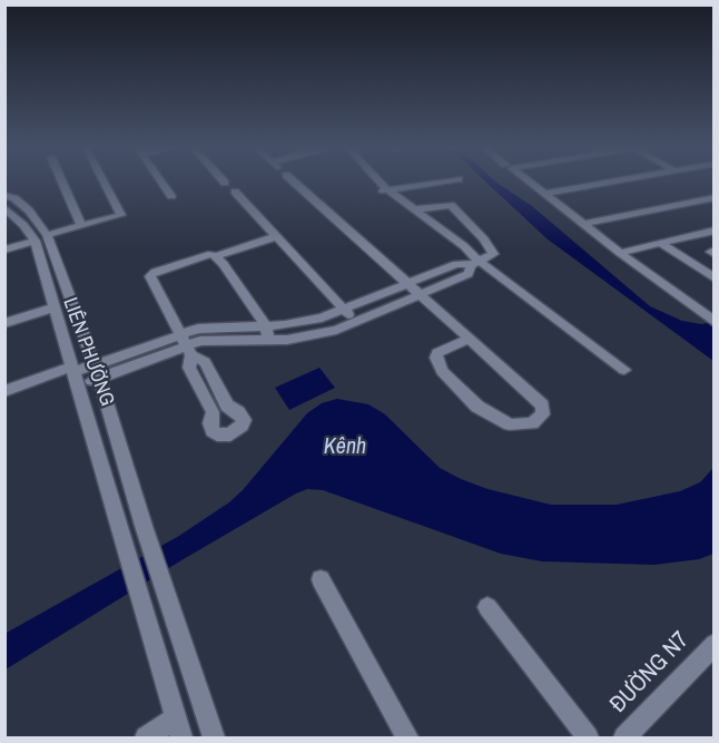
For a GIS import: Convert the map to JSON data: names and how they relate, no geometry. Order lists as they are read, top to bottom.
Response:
{
  "streets": {
    "street": ["LIÊN PHƯỜNG", "ĐƯỜNG N7"]
  },
  "water": ["Kênh"]
}
